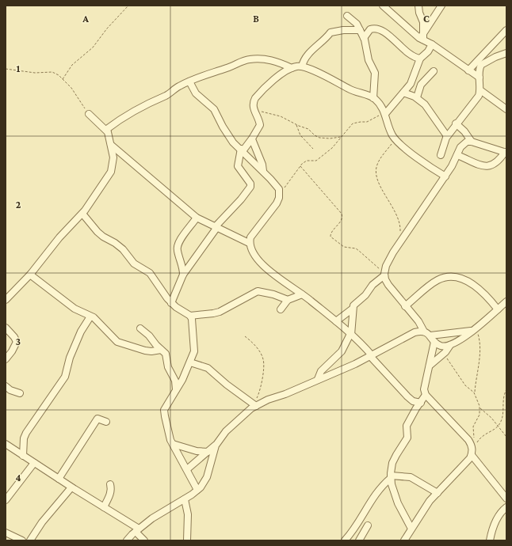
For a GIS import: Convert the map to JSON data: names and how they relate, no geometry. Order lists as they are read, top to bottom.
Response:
{
  "grid": {
    "columns": ["A", "B", "C"],
    "rows": [
      "1",
      "2",
      "3",
      "4"
    ]
  }
}
